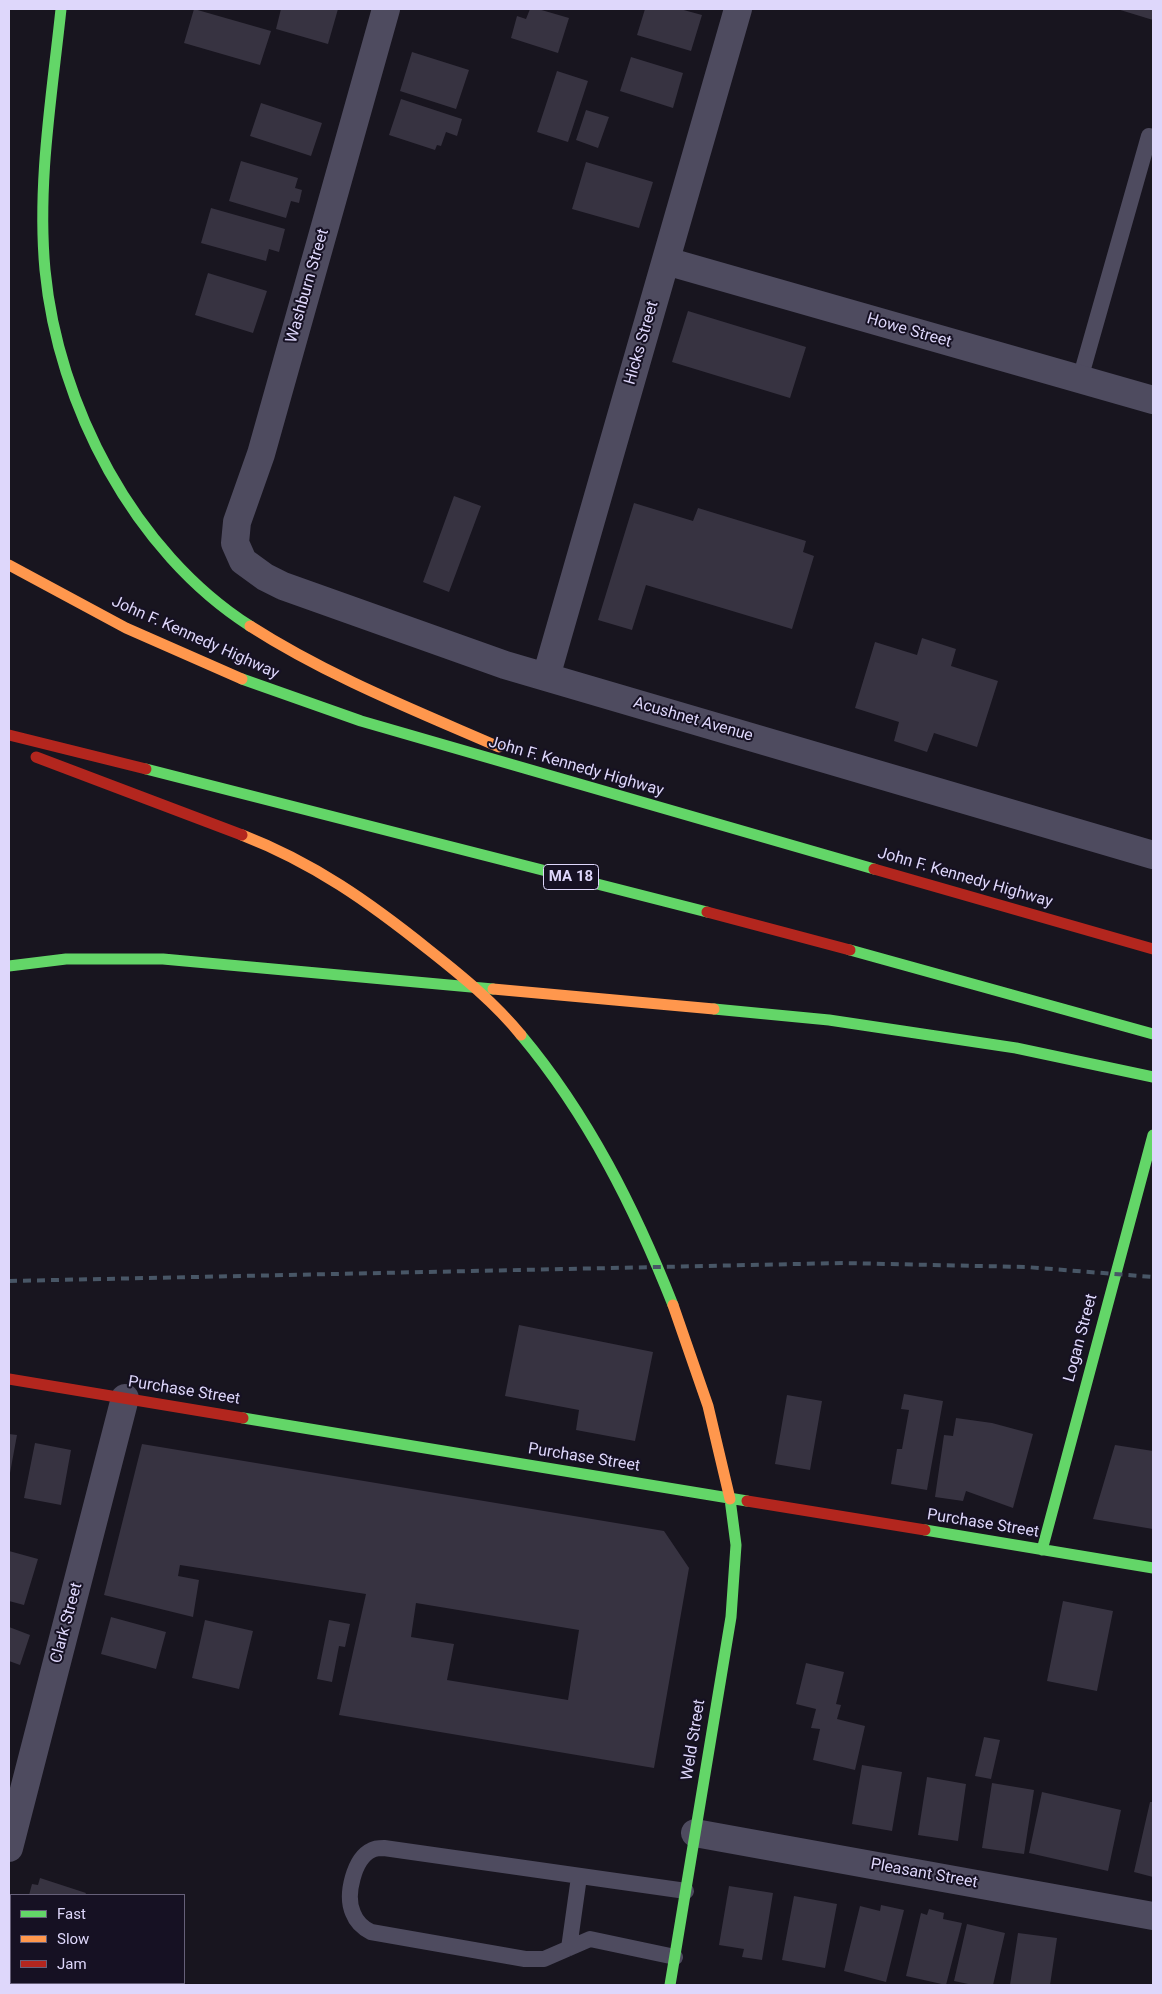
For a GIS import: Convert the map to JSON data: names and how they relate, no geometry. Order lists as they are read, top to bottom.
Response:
{
  "streets": {
    "main road": [
      "John F. Kennedy Highway",
      "MA 18",
      "Logan Street",
      "Purchase Street",
      "Weld Street"
    ],
    "street": [
      "Washburn Street",
      "Howe Street",
      "Hicks Street",
      "Acushnet Avenue",
      "Clark Street",
      "Pleasant Street"
    ]
  },
  "crossings": [
    ["Washburn Street", "Acushnet Avenue"],
    ["Howe Street", "Hicks Street"],
    ["Hicks Street", "Acushnet Avenue"],
    ["Logan Street", "Purchase Street"],
    ["Purchase Street", "Clark Street"],
    ["Purchase Street", "Weld Street"],
    ["Weld Street", "Pleasant Street"]
  ],
  "legend": ["Fast", "Slow", "Jam"]
}
